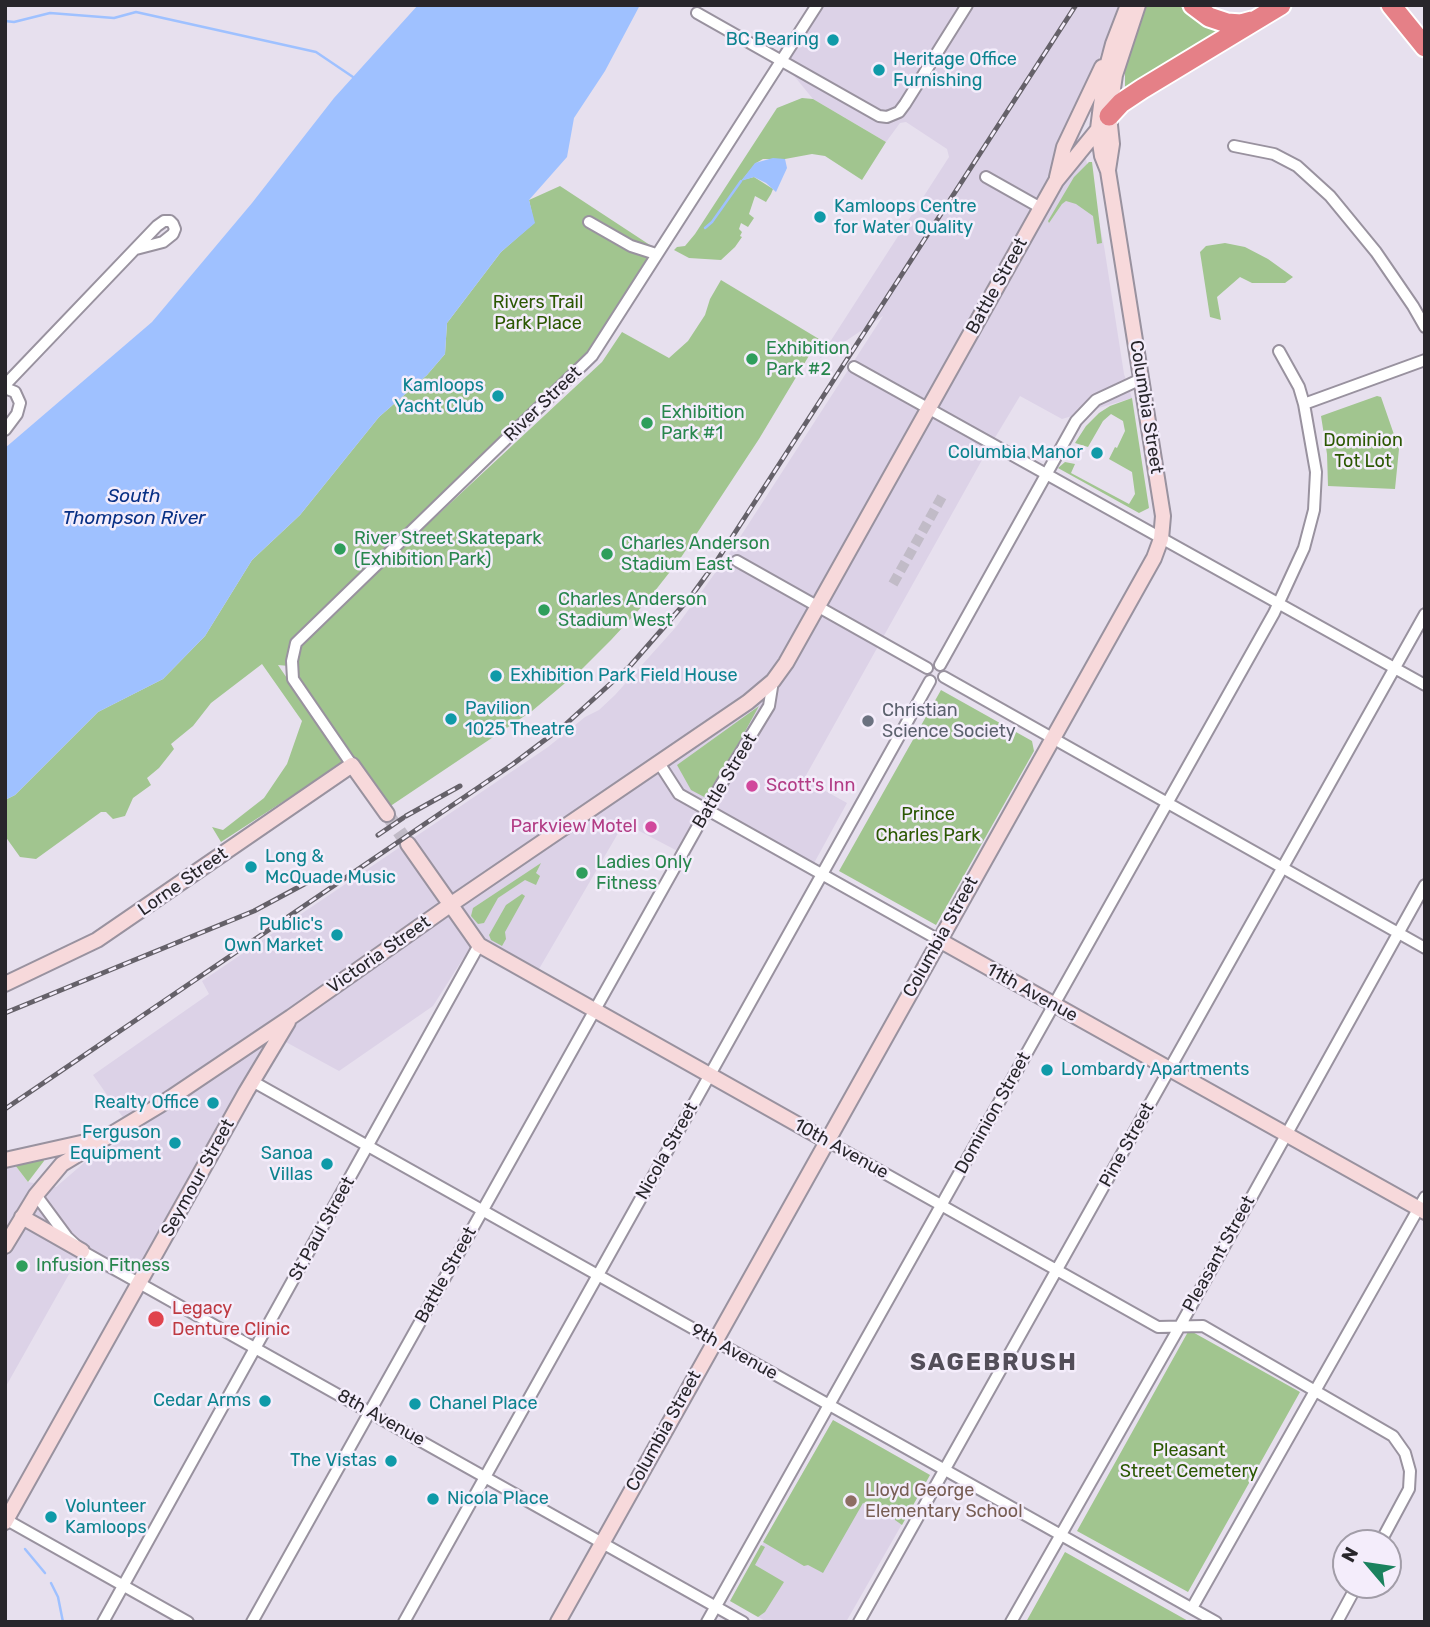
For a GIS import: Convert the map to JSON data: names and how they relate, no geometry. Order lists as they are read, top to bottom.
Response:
{
  "streets": {
    "main road": [
      "Battle Street",
      "Columbia Street",
      "Lorne Street",
      "Victoria Street",
      "11th Avenue",
      "10th Avenue",
      "Seymour Street"
    ],
    "street": [
      "River Street",
      "Dominion Street",
      "Pine Street",
      "Nicola Street",
      "St Paul Street",
      "Pleasant Street",
      "9th Avenue",
      "8th Avenue"
    ]
  },
  "crossings": [
    ["Battle Street", "Columbia Street"],
    ["Battle Street", "Victoria Street"],
    ["Battle Street", "11th Avenue"],
    ["Battle Street", "10th Avenue"],
    ["Battle Street", "9th Avenue"],
    ["Battle Street", "8th Avenue"],
    ["River Street", "Lorne Street"],
    ["Columbia Street", "11th Avenue"],
    ["Columbia Street", "10th Avenue"],
    ["Columbia Street", "9th Avenue"],
    ["Columbia Street", "8th Avenue"],
    ["Victoria Street", "11th Avenue"],
    ["Victoria Street", "10th Avenue"],
    ["Victoria Street", "Seymour Street"],
    ["Victoria Street", "8th Avenue"],
    ["11th Avenue", "Dominion Street"],
    ["11th Avenue", "Pine Street"],
    ["11th Avenue", "Nicola Street"],
    ["11th Avenue", "Pleasant Street"],
    ["Dominion Street", "10th Avenue"],
    ["Dominion Street", "9th Avenue"],
    ["Dominion Street", "8th Avenue"],
    ["Pine Street", "10th Avenue"],
    ["Pine Street", "9th Avenue"],
    ["10th Avenue", "Nicola Street"],
    ["10th Avenue", "St Paul Street"],
    ["10th Avenue", "Pleasant Street"],
    ["Nicola Street", "9th Avenue"],
    ["Nicola Street", "8th Avenue"],
    ["Seymour Street", "9th Avenue"],
    ["Seymour Street", "8th Avenue"],
    ["St Paul Street", "9th Avenue"],
    ["St Paul Street", "8th Avenue"],
    ["Pleasant Street", "9th Avenue"]
  ],
  "districts": ["SAGEBRUSH"],
  "water": ["South Thompson River"],
  "parks": [
    "Rivers Trail Park Place",
    "Dominion Tot Lot",
    "Prince Charles Park",
    "Pleasant Street Cemetery"
  ],
  "places": [
    "BC Bearing",
    "Heritage Office Furnishing",
    "Kamloops Centre for Water Quality",
    "Exhibition Park #2",
    "Kamloops Yacht Club",
    "Exhibition Park #1",
    "Columbia Manor",
    "River Street Skatepark (Exhibition Park)",
    "Charles Anderson Stadium East",
    "Charles Anderson Stadium West",
    "Exhibition Park Field House",
    "Pavilion 1025 Theatre",
    "Christian Science Society",
    "Scott's Inn",
    "Parkview Motel",
    "Long & McQuade Music",
    "Ladies Only Fitness",
    "Public's Own Market",
    "Lombardy Apartments",
    "Realty Office",
    "Ferguson Equipment",
    "Sanoa Villas",
    "Infusion Fitness",
    "Legacy Denture Clinic",
    "Cedar Arms",
    "Chanel Place",
    "The Vistas",
    "Nicola Place",
    "Lloyd George Elementary School",
    "Volunteer Kamloops"
  ],
  "north": "top left"
}
